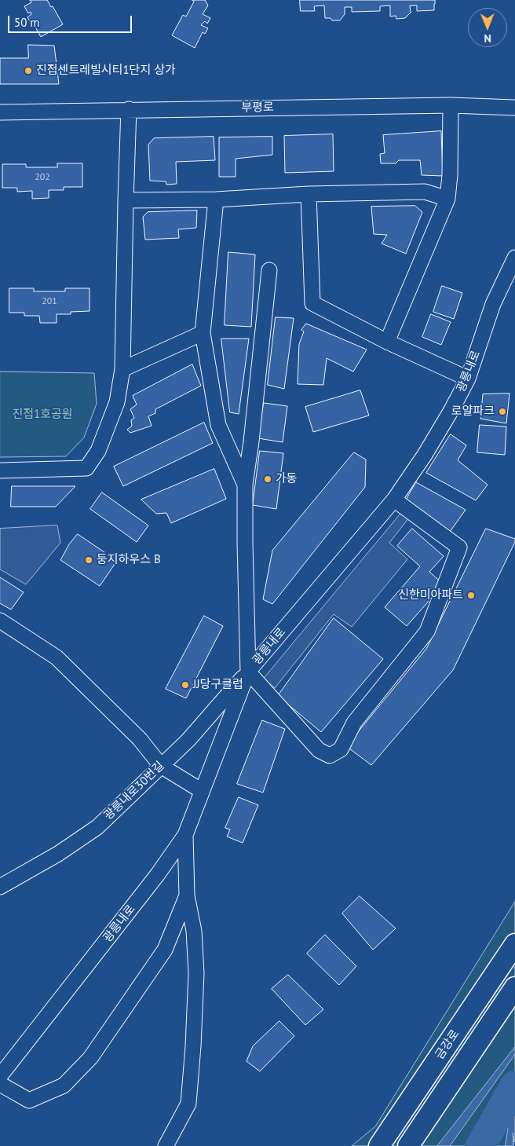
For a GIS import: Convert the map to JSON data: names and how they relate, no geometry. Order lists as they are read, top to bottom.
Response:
{
  "streets": {
    "main road": ["금강로"],
    "street": ["부평로", "광릉내로", "광릉내로30번길"]
  },
  "crossings": [
    ["광릉내로", "광릉내로30번길"]
  ],
  "parks": ["진접1호공원"],
  "places": [
    "진접센트레빌시티1단지 상가",
    "로얄파크",
    "가동",
    "둥지하우스 B",
    "신한미아파트",
    "JJ당구클럽"
  ],
  "house_numbers": ["202", "201"],
  "scale_bar": "50 m",
  "north": "bottom"
}
